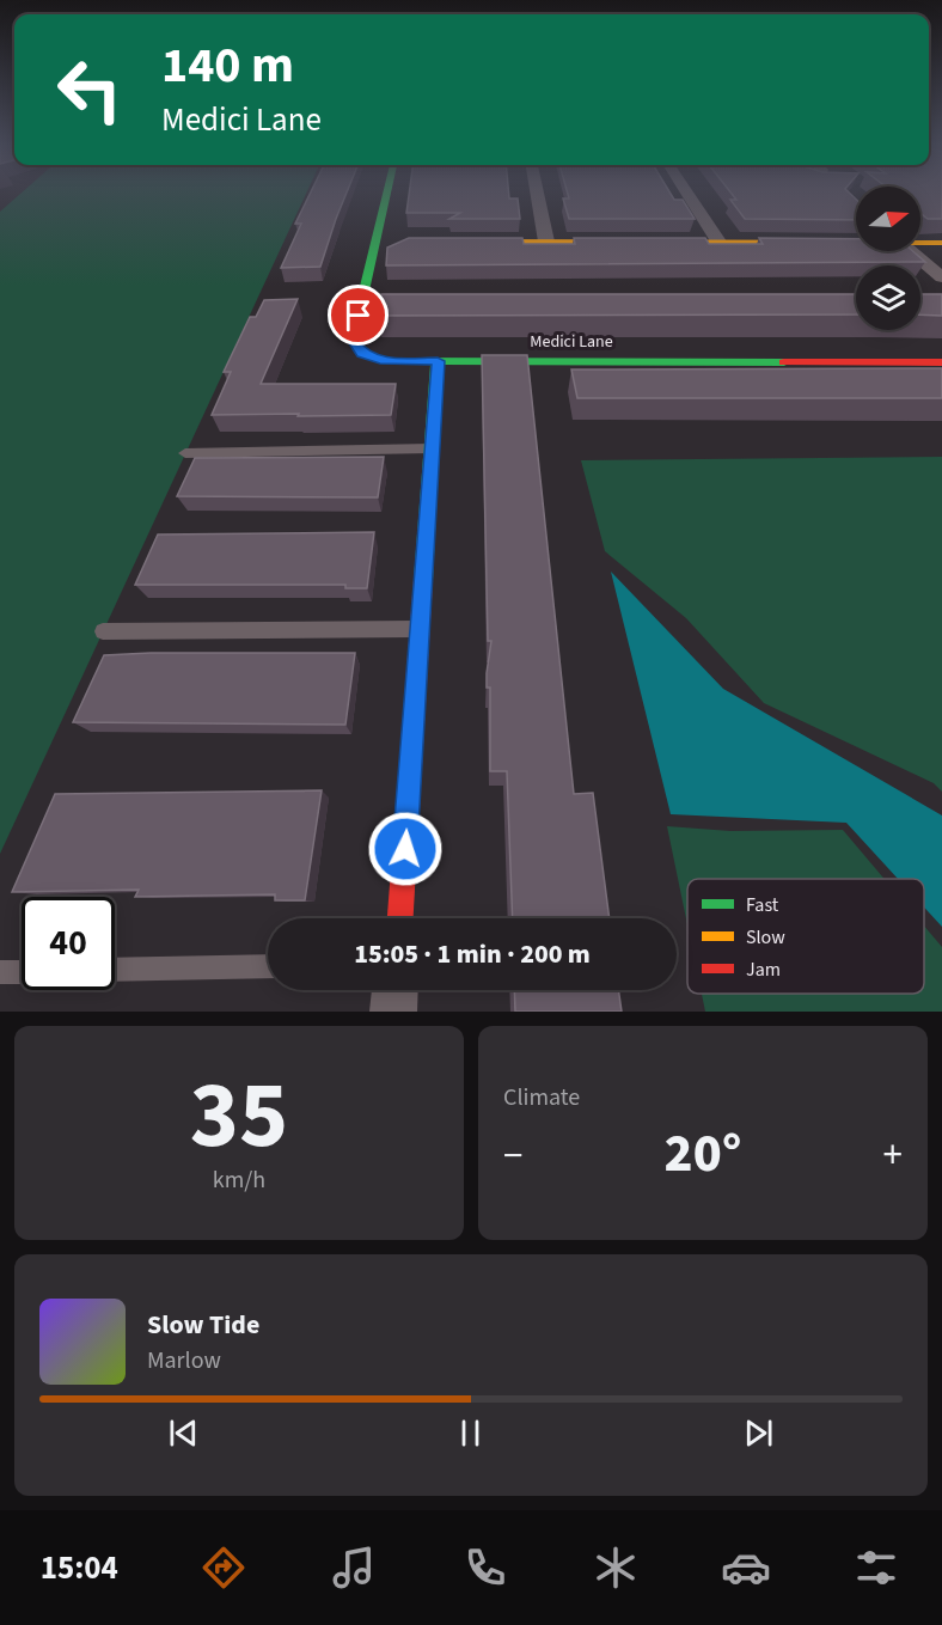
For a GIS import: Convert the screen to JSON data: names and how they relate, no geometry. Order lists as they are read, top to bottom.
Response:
{
  "streets": {
    "street": ["Medici Lane"]
  },
  "legend": ["Fast", "Slow", "Jam"],
  "north": "right",
  "page": {
    "turn": ["140 m", "Medici Lane"],
    "limit": "40",
    "trip": "15:05 · 1 min · 200 m",
    "tile": [
      ["35", "km/h"],
      "Climate"
    ],
    "heat": ["−", "20°", "+"],
    "song": ["Slow Tide", "Marlow"],
    "tabs": "15:04"
  }
}
